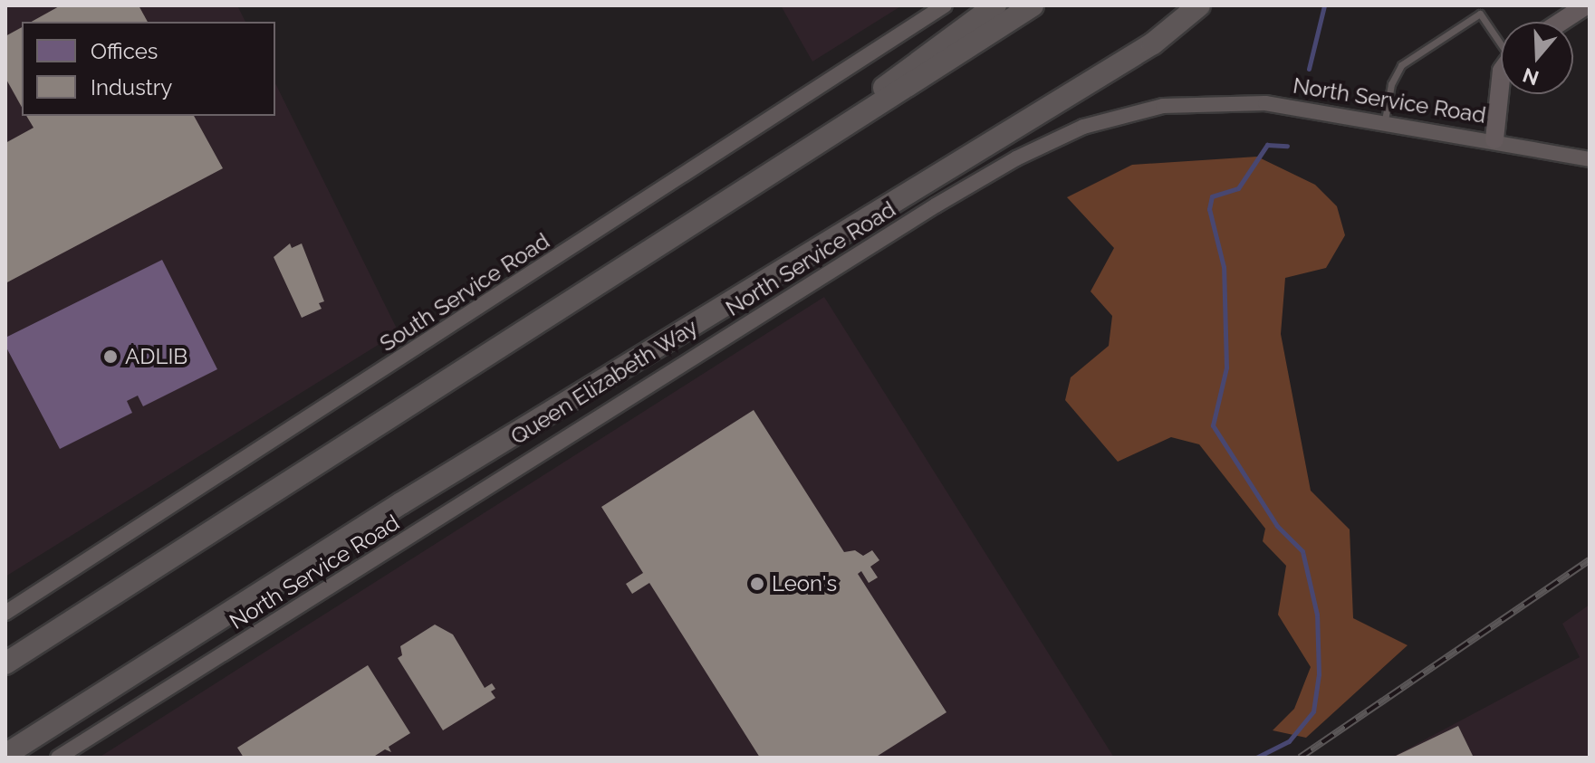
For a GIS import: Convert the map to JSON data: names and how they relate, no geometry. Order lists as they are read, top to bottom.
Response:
{
  "streets": {
    "highway": ["Queen Elizabeth Way"],
    "street": ["North Service Road", "South Service Road"]
  },
  "places": ["ADLIB", "Leon's"],
  "legend": ["Offices", "Industry"],
  "north": "bottom"
}
